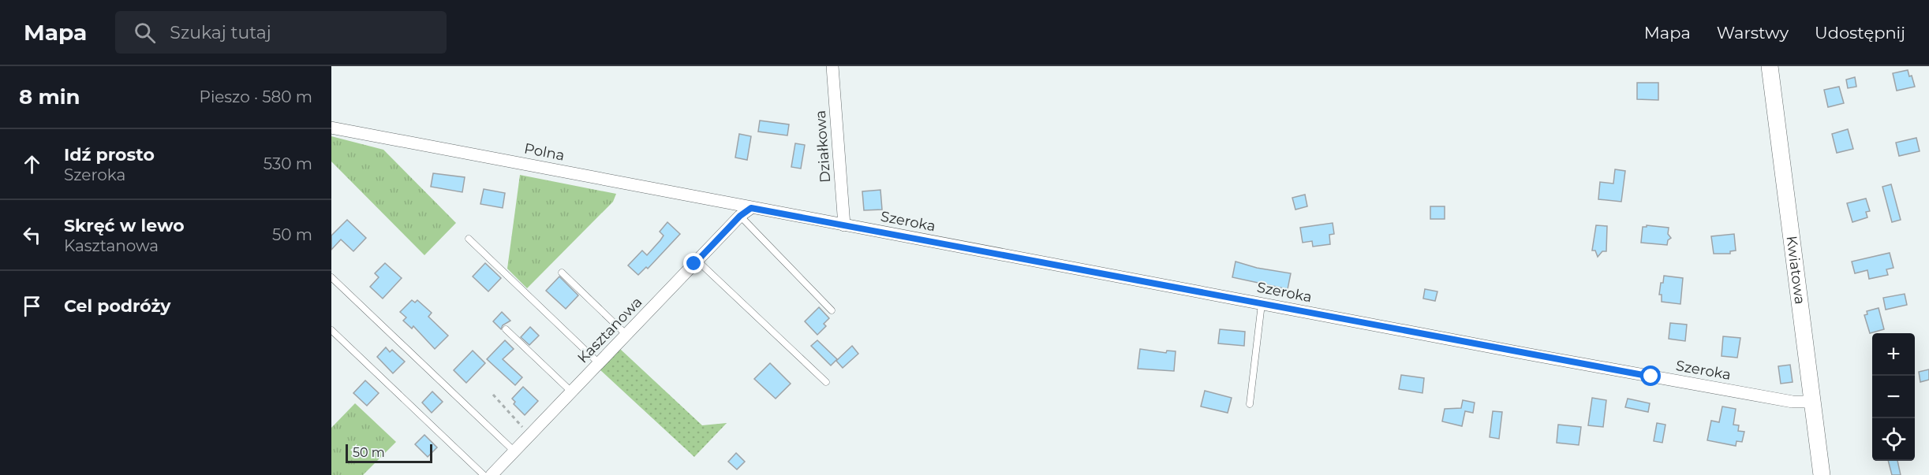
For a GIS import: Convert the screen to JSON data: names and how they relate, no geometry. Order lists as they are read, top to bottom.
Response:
{
  "streets": {
    "street": [
      "Działkowa",
      "Polna",
      "Szeroka",
      "Kwiatowa",
      "Kasztanowa"
    ]
  },
  "crossings": [
    ["Działkowa", "Szeroka"],
    ["Polna", "Szeroka"],
    ["Polna", "Kasztanowa"],
    ["Szeroka", "Kwiatowa"],
    ["Szeroka", "Kasztanowa"]
  ],
  "scale_bar": "50 m",
  "page": {
    "header": "Mapa",
    "search": "Szukaj tutaj",
    "nav": ["Mapa", "Warstwy", "Udostępnij"],
    "heading": ["8 min", "Pieszo · 580 m"],
    "list": [
      ["Idź prosto", "Szeroka", "530 m"],
      ["Skręć w lewo", "Kasztanowa", "50 m"],
      "Cel podróży"
    ],
    "map_buttons": ["+", "−"],
    "scale": "50 m"
  }
}
